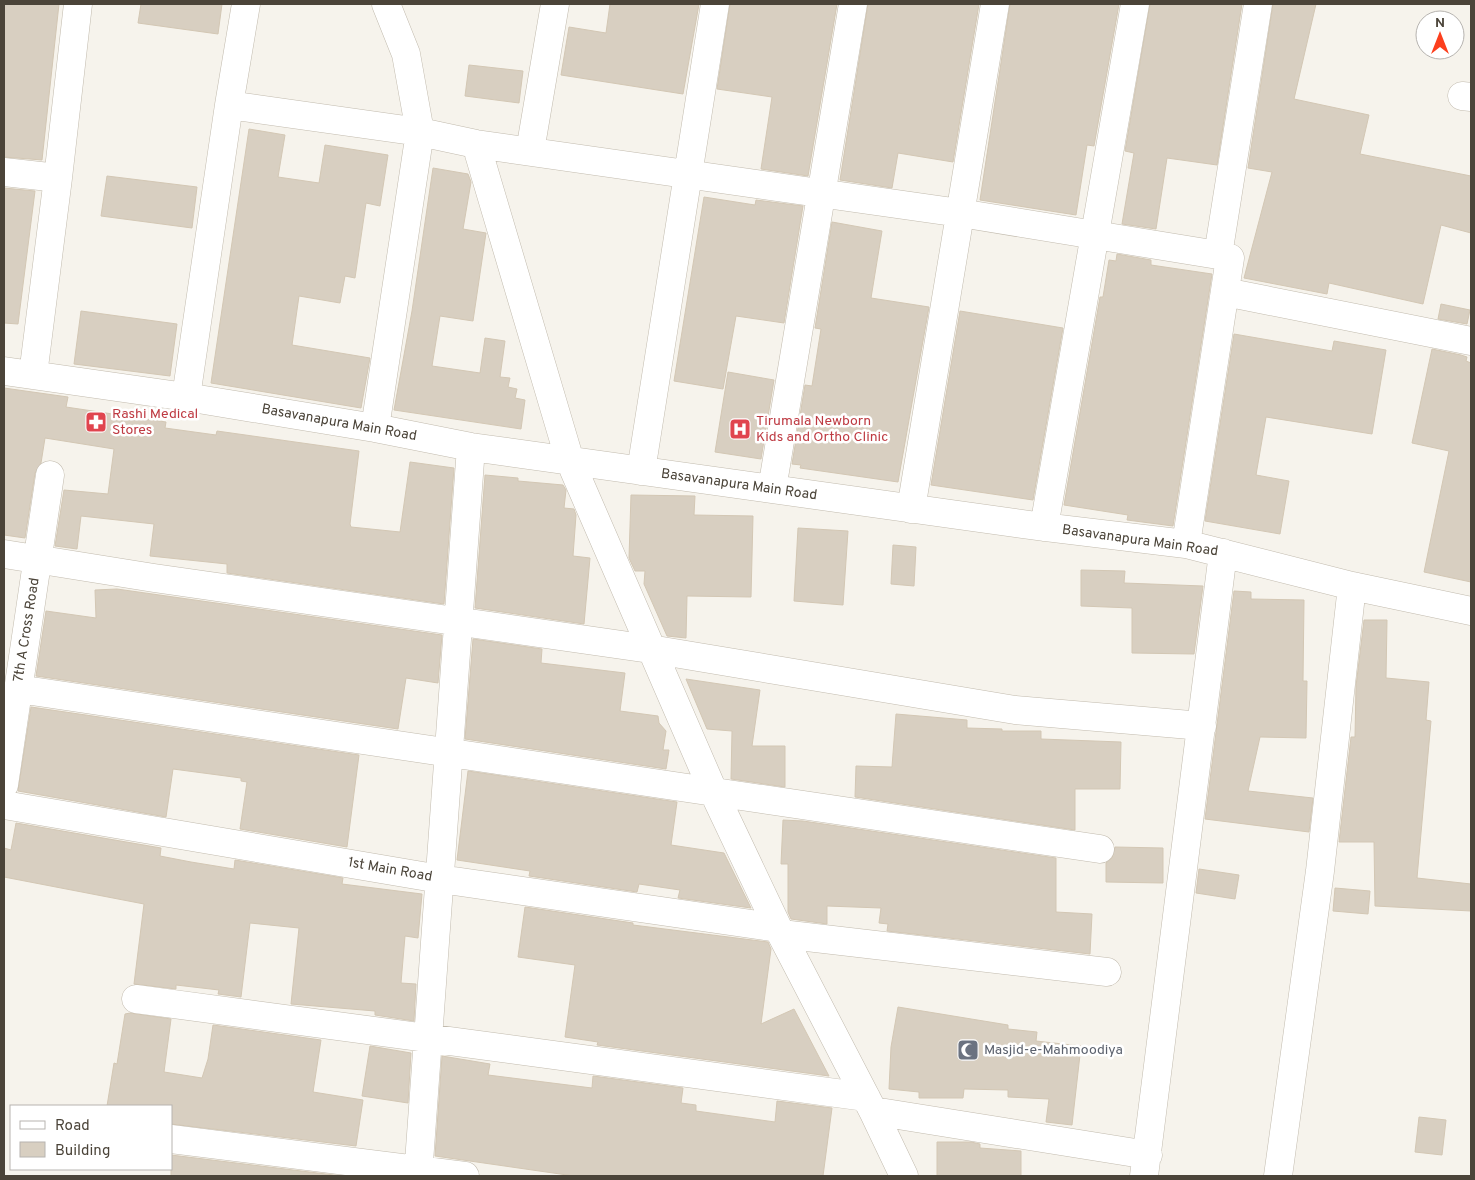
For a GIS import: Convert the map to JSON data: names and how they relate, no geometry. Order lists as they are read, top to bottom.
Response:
{
  "streets": {
    "street": ["Basavanapura Main Road", "7th A Cross Road", "1st Main Road"]
  },
  "places": {
    "pharmacy": ["Rashi Medical Stores"],
    "hospital": ["Tirumala Newborn Kids and Ortho Clinic"],
    "mosque": ["Masjid-e-Mahmoodiya"]
  },
  "legend": ["Road", "Building"],
  "north": "top"
}
